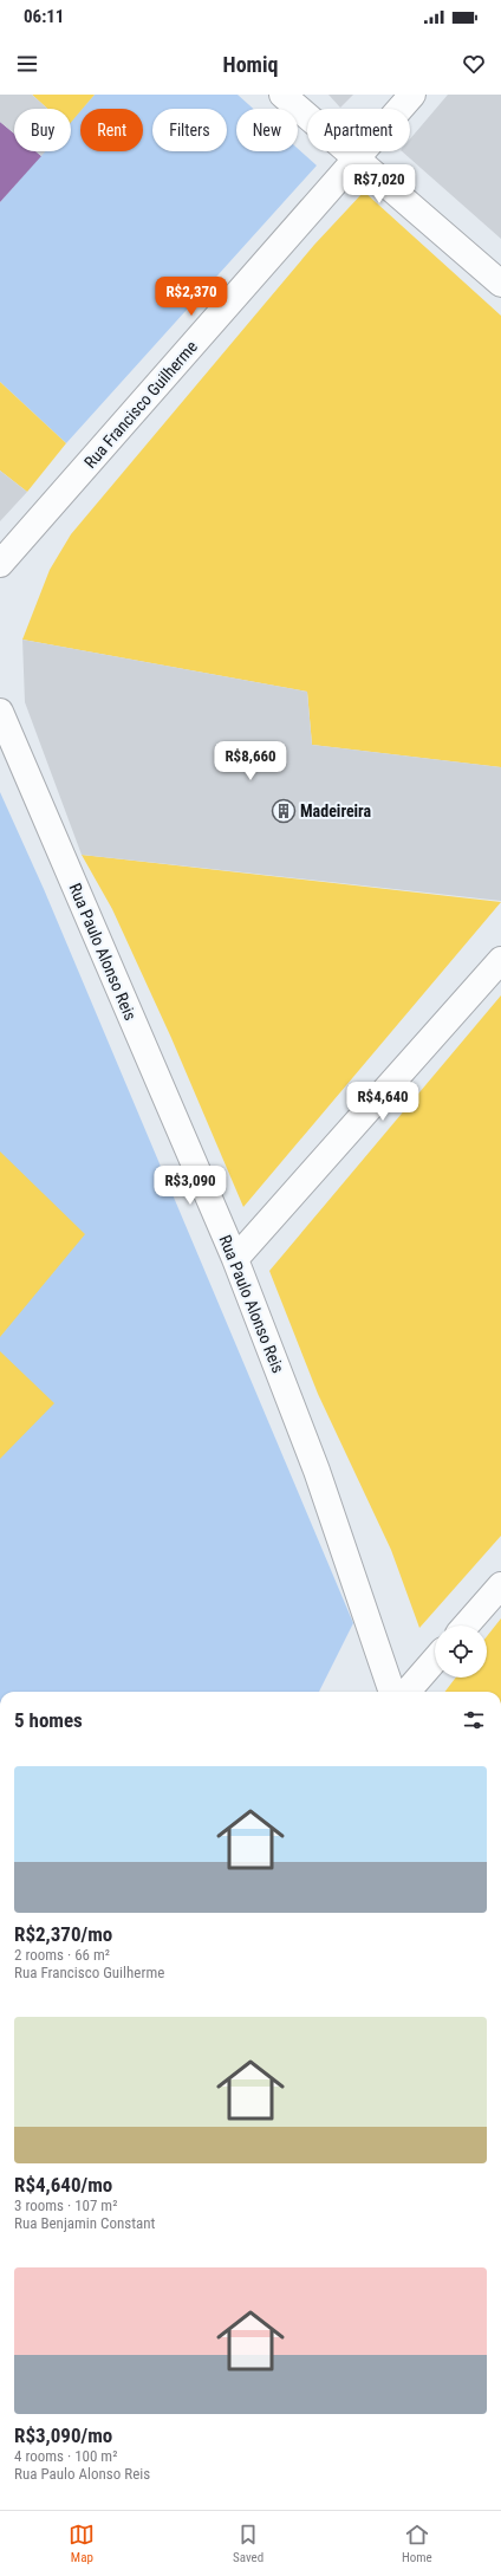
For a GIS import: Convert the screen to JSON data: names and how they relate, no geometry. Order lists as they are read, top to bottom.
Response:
{
  "streets": {
    "street": ["Rua Francisco Guilherme", "Rua Paulo Alonso Reis"]
  },
  "places": {
    "building": ["Madeireira"]
  },
  "page": {
    "status": "06:11",
    "header": "Homiq",
    "chip": [
      "Buy",
      "Rent",
      "Filters",
      "New",
      "Apartment"
    ],
    "price": [
      "R$7,020",
      "R$2,370",
      "R$8,660",
      "R$4,640",
      "R$3,090"
    ],
    "heading": "5 homes",
    "list": [
      {
        "name": "R$2,370/mo",
        "note": "2 rooms · 66 m² · Rua Francisco Guilherme"
      },
      {
        "name": "R$4,640/mo",
        "note": "3 rooms · 107 m² · Rua Benjamin Constant"
      },
      {
        "name": "R$3,090/mo",
        "note": "4 rooms · 100 m² · Rua Paulo Alonso Reis"
      }
    ],
    "tabs": ["Map", "Saved", "Home"]
  }
}
